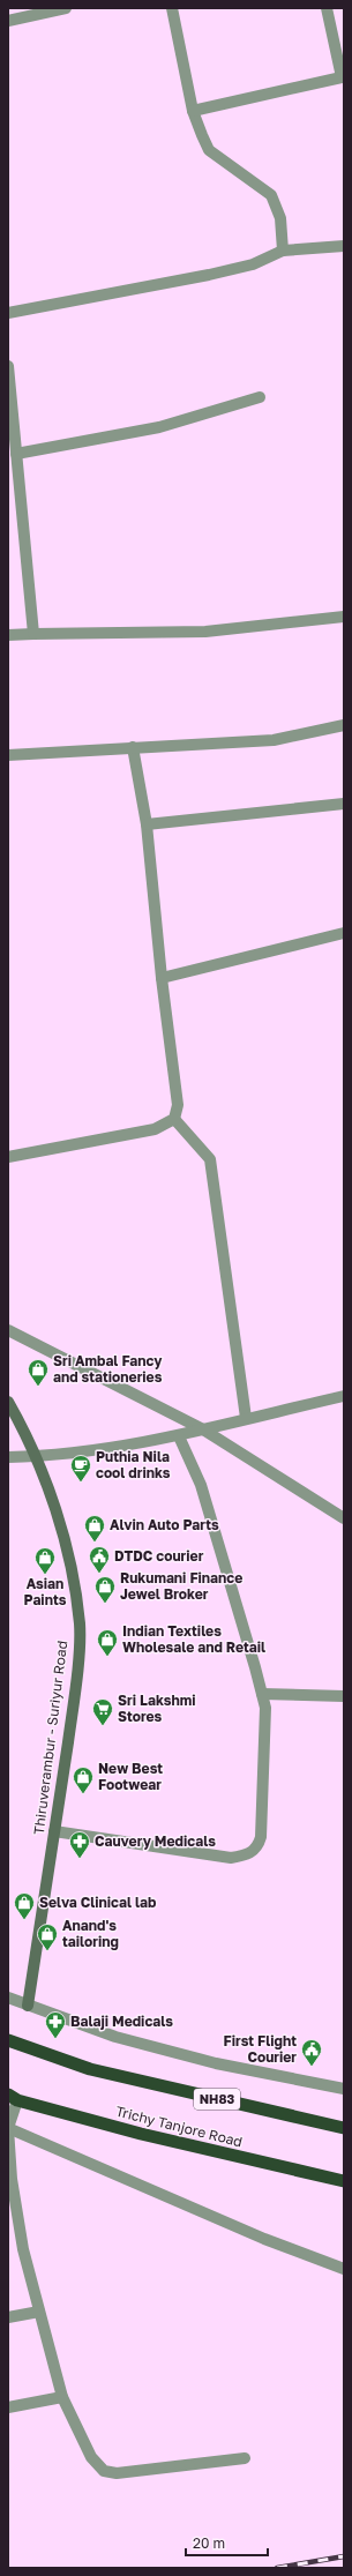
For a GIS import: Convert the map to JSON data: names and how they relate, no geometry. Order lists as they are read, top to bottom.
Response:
{
  "streets": {
    "highway": ["NH83", "Trichy Tanjore Road"],
    "main road": ["Thiruverambur - Suriyur Road"]
  },
  "places": {
    "shop": [
      "Sri Ambal Fancy and stationeries",
      "Alvin Auto Parts",
      "Asian Paints",
      "Rukumani Finance Jewel Broker",
      "Indian Textiles Wholesale and Retail",
      "New Best Footwear",
      "Selva Clinical lab",
      "Anand's tailoring"
    ],
    "cafe": ["Puthia Nila cool drinks"],
    "public building": ["DTDC courier", "First Flight Courier"],
    "supermarket": ["Sri Lakshmi Stores"],
    "pharmacy": ["Cauvery Medicals", "Balaji Medicals"]
  },
  "scale_bar": "20 m"
}
